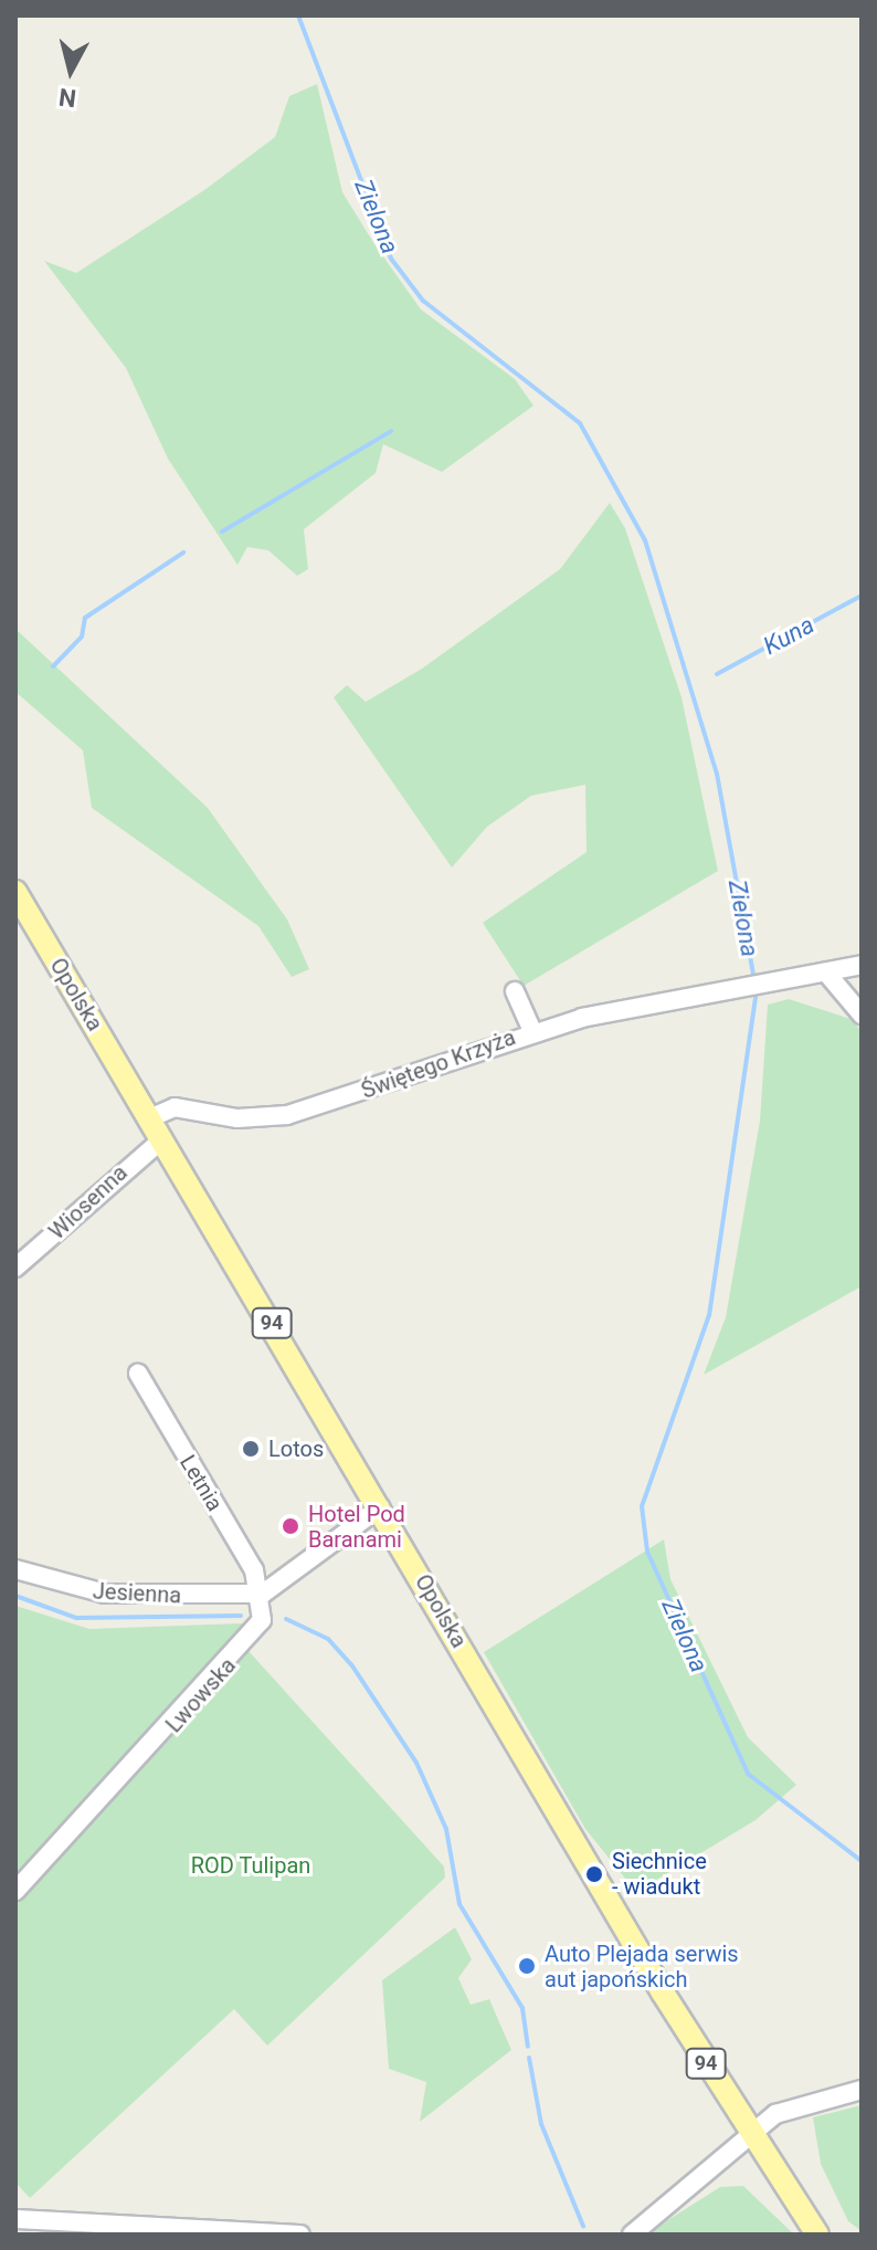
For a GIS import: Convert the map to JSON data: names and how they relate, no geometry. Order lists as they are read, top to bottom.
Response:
{
  "streets": {
    "main road": ["Opolska", "94"],
    "street": [
      "Świętego Krzyża",
      "Wiosenna",
      "Letnia",
      "Jesienna",
      "Lwowska"
    ]
  },
  "crossings": [
    ["Opolska", "Świętego Krzyża"],
    ["Opolska", "Wiosenna"],
    ["Letnia", "Jesienna"],
    ["Letnia", "Lwowska"],
    ["Jesienna", "Lwowska"]
  ],
  "water": ["Zielona", "Kuna"],
  "parks": ["ROD Tulipan"],
  "places": [
    "Lotos",
    "Hotel Pod Baranami",
    "Siechnice - wiadukt",
    "Auto Plejada serwis aut japońskich"
  ],
  "north": "bottom"
}
